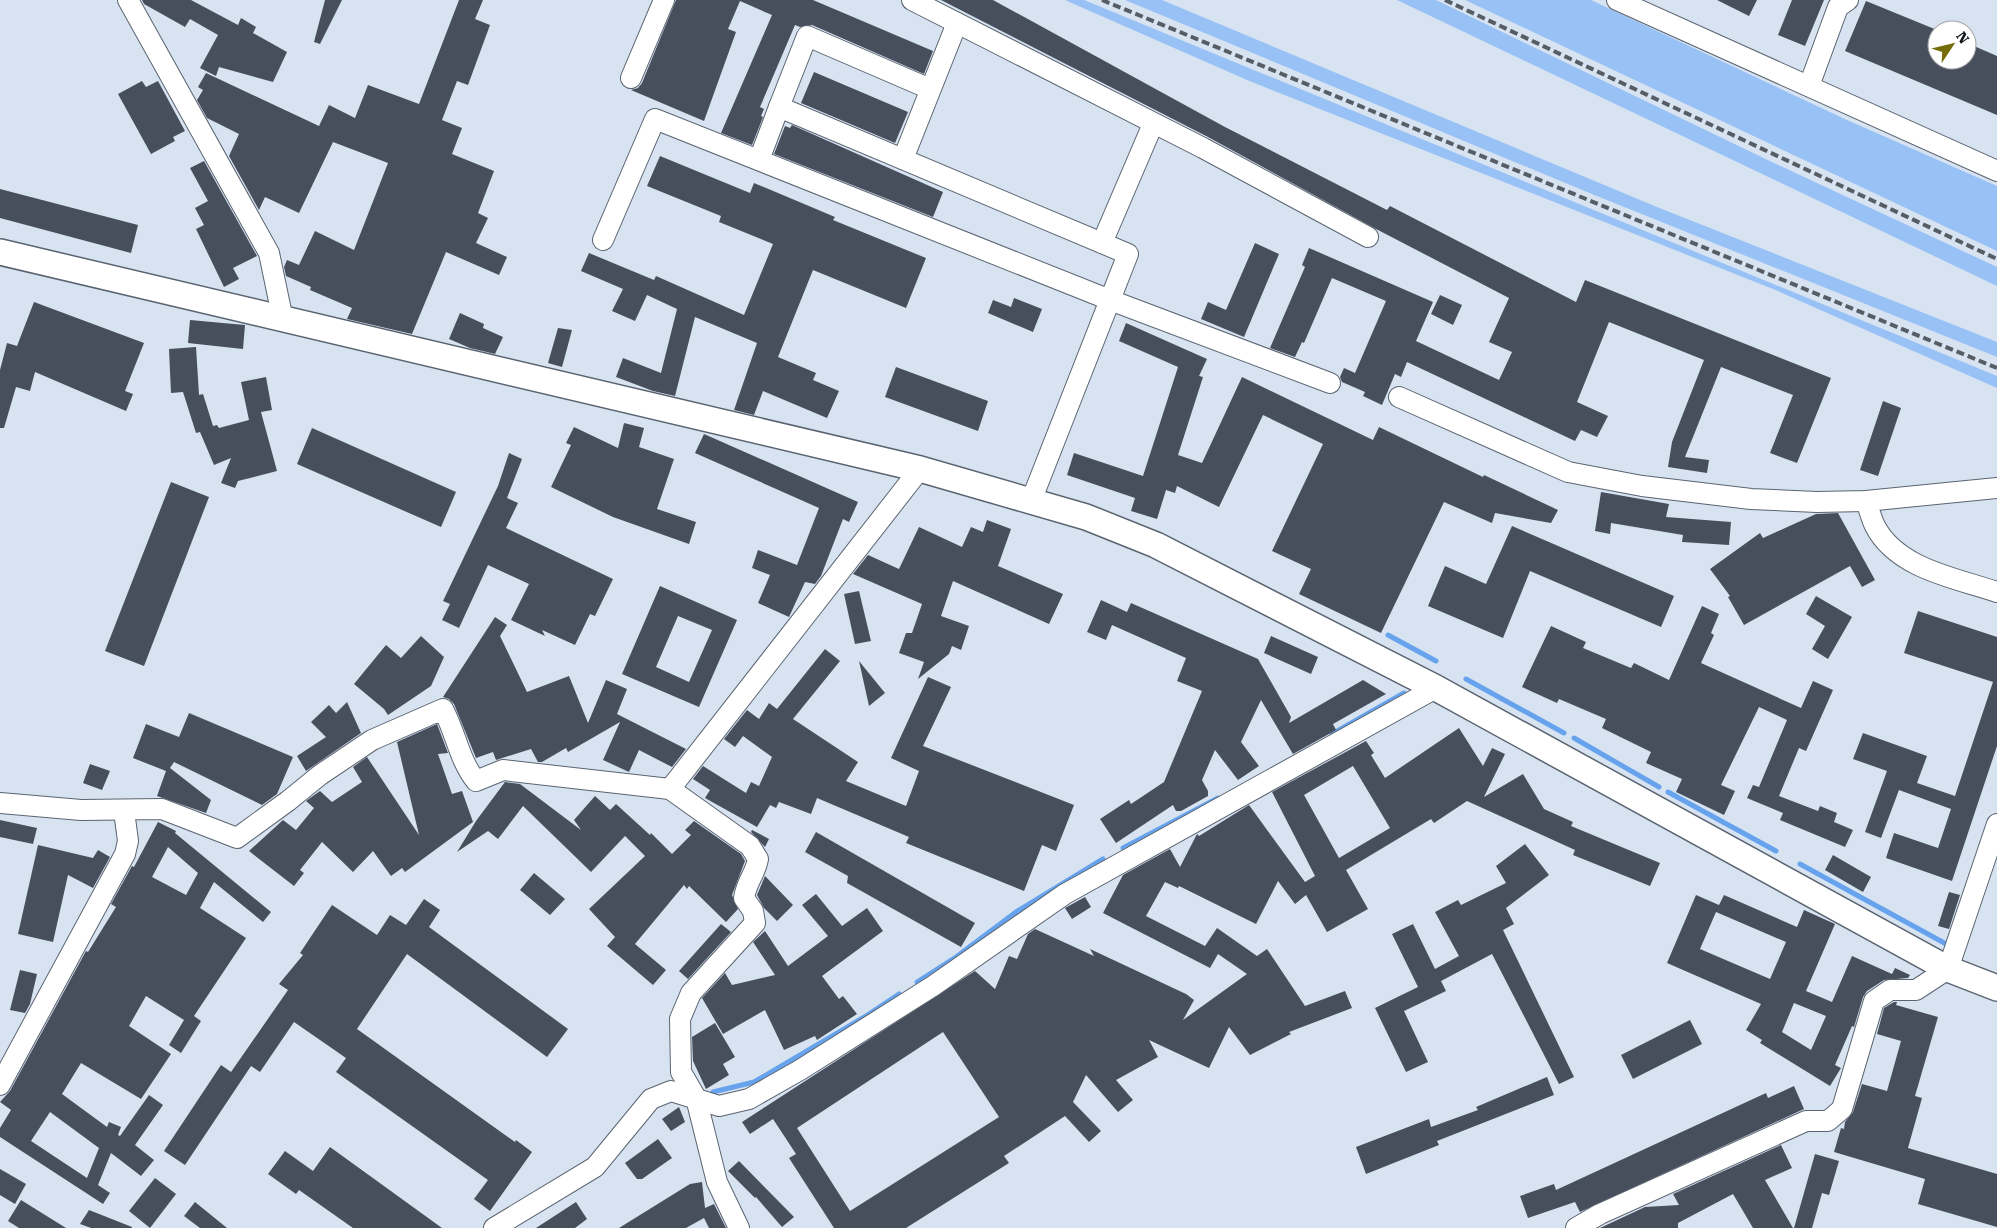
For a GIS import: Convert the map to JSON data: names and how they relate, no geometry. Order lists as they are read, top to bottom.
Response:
{
  "north": "top right"
}
